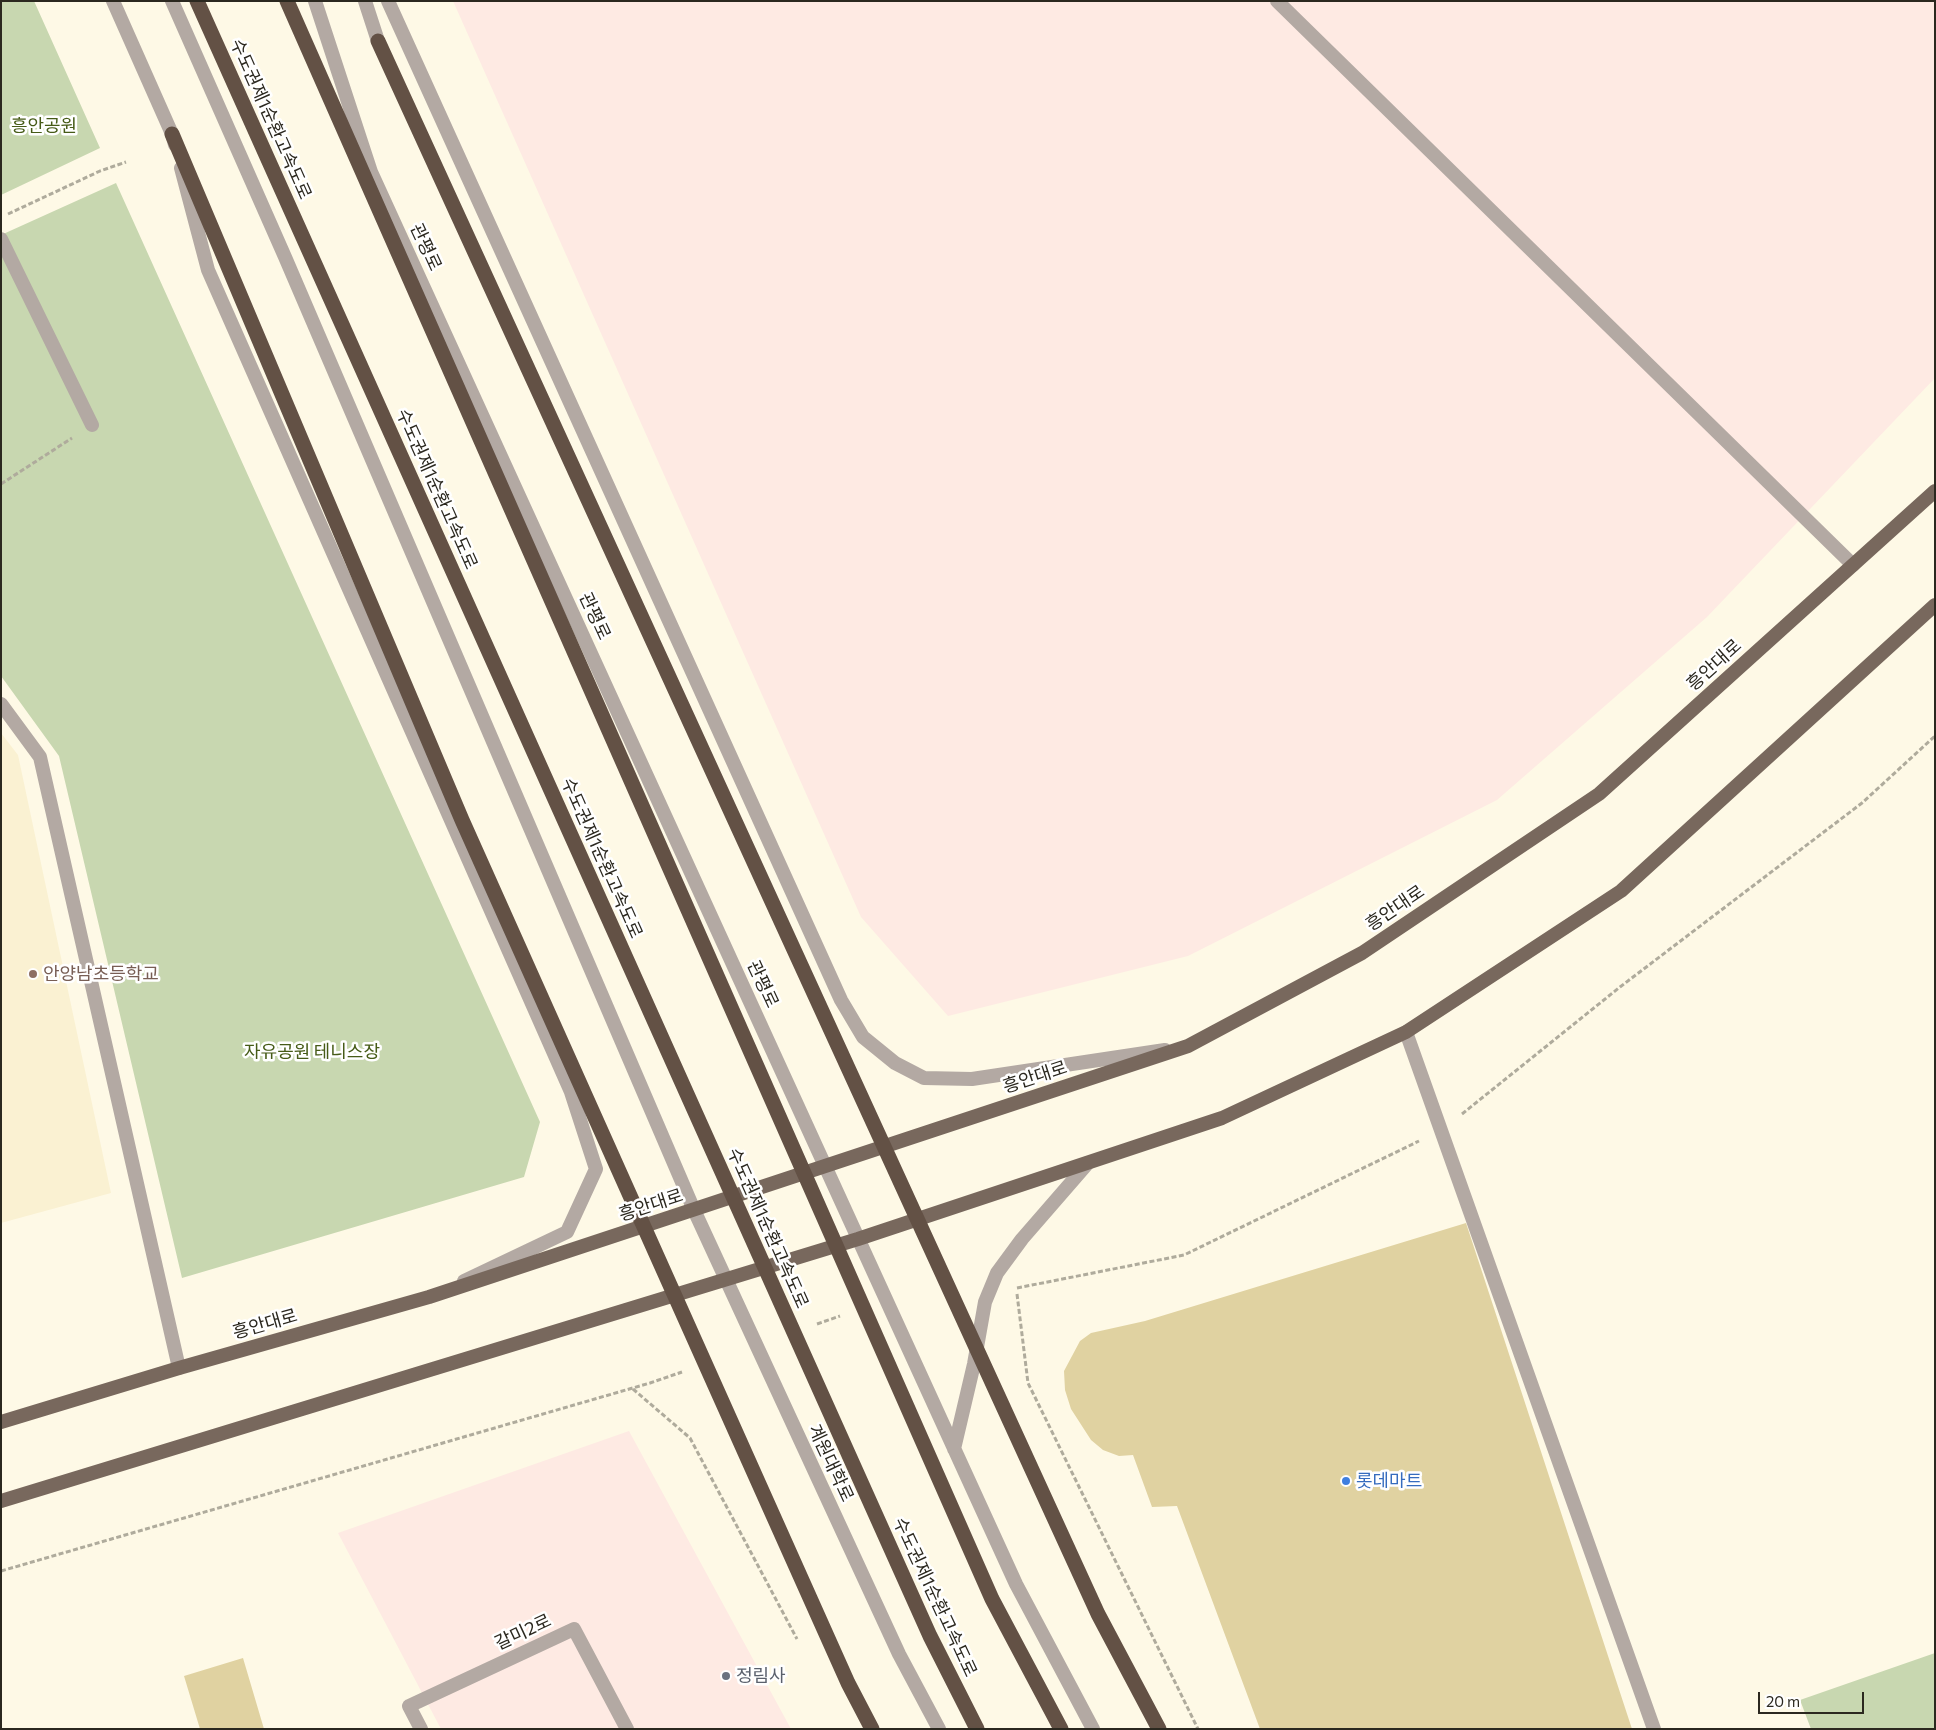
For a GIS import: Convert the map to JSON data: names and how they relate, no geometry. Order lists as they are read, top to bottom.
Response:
{
  "streets": {
    "highway": ["수도권제1순환고속도로"],
    "main road": ["흥안대로"],
    "street": ["관평로", "계원대학로", "갈미2로"]
  },
  "crossings": [
    ["관평로", "흥안대로"],
    ["흥안대로", "계원대학로"]
  ],
  "parks": ["흥안공원", "자유공원 테니스장"],
  "places": ["안양남초등학교", "롯데마트", "정림사"],
  "scale_bar": "20 m"
}
